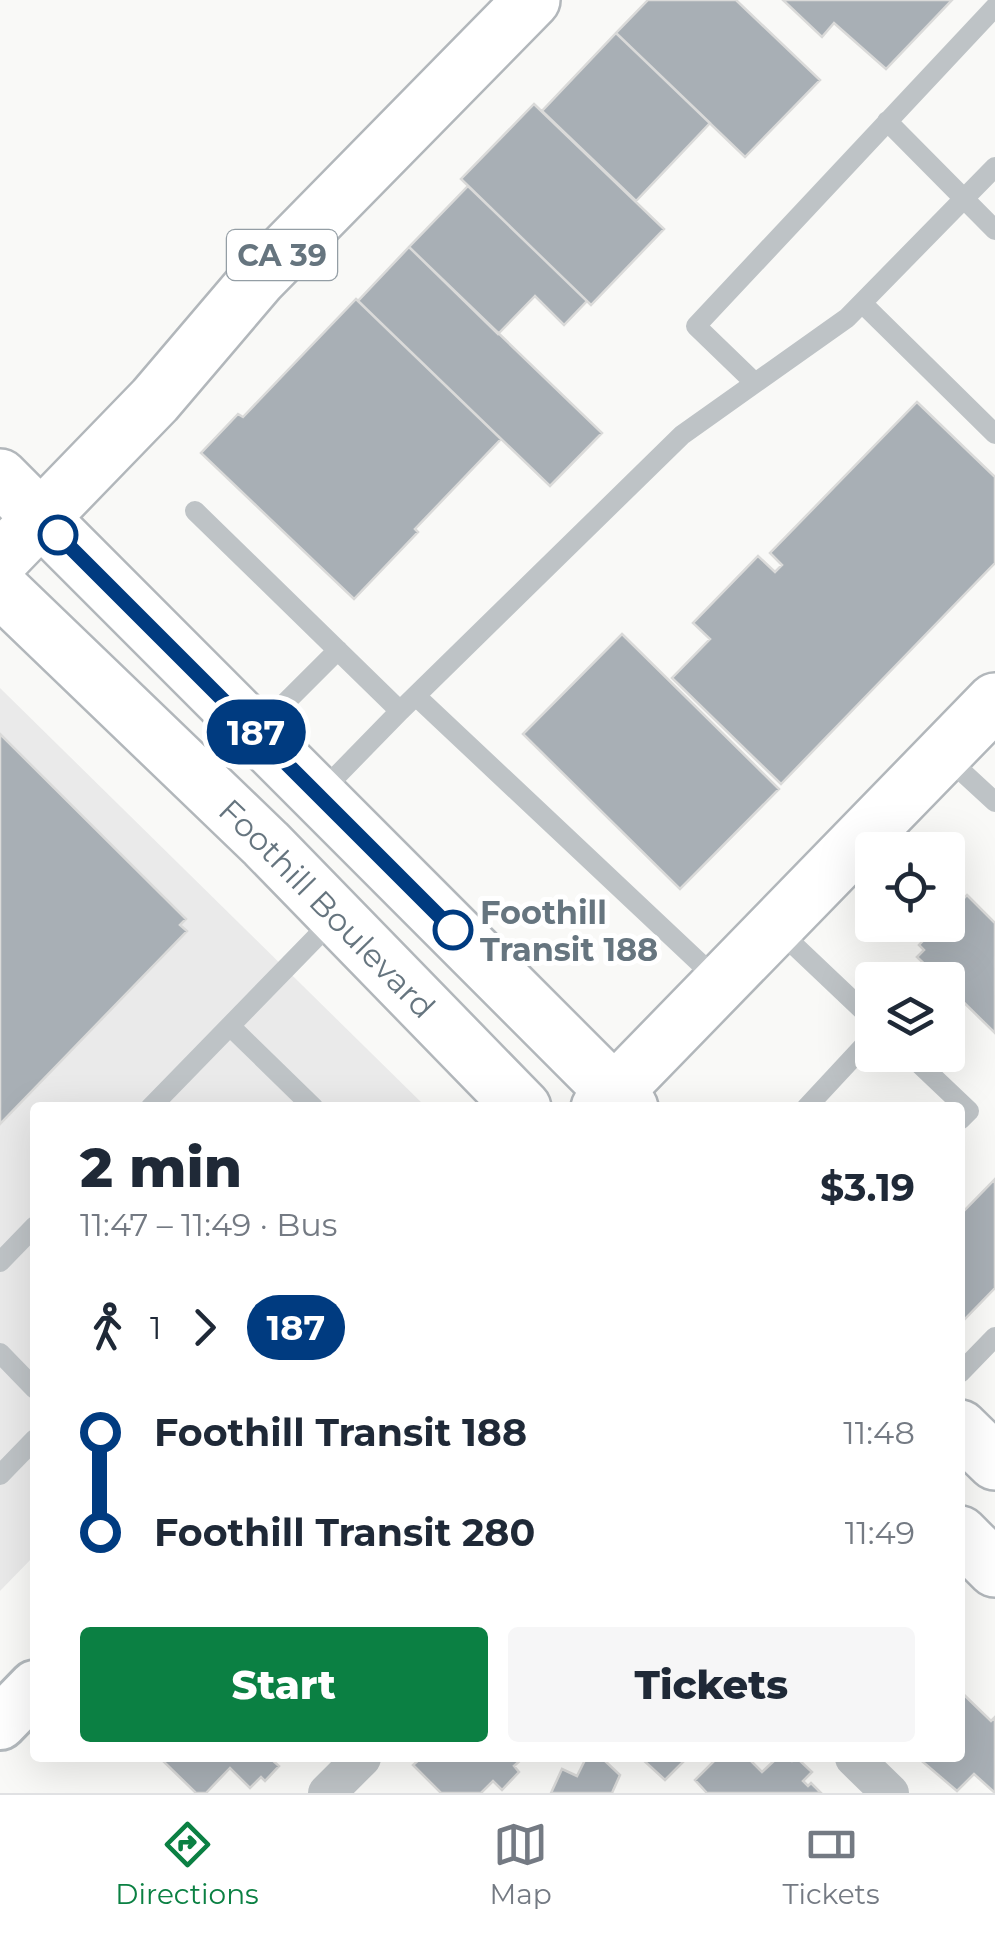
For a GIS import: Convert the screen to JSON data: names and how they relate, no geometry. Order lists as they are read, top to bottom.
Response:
{
  "streets": {
    "main road": ["CA 39", "Foothill Boulevard"]
  },
  "places": ["Foothill Transit 188"],
  "lines": ["bus line 187"],
  "page": {
    "on_map": "187",
    "heading": ["2 min", "11:47 – 11:49 · Bus", "$3.19"],
    "legs": ["1", "187"],
    "list": [
      {
        "name": "Foothill Transit 188",
        "value": "11:48"
      },
      {
        "name": "Foothill Transit 280",
        "value": "11:49"
      }
    ],
    "buttons": ["Start", "Tickets"],
    "tabs": ["Directions", "Map", "Tickets"]
  }
}
